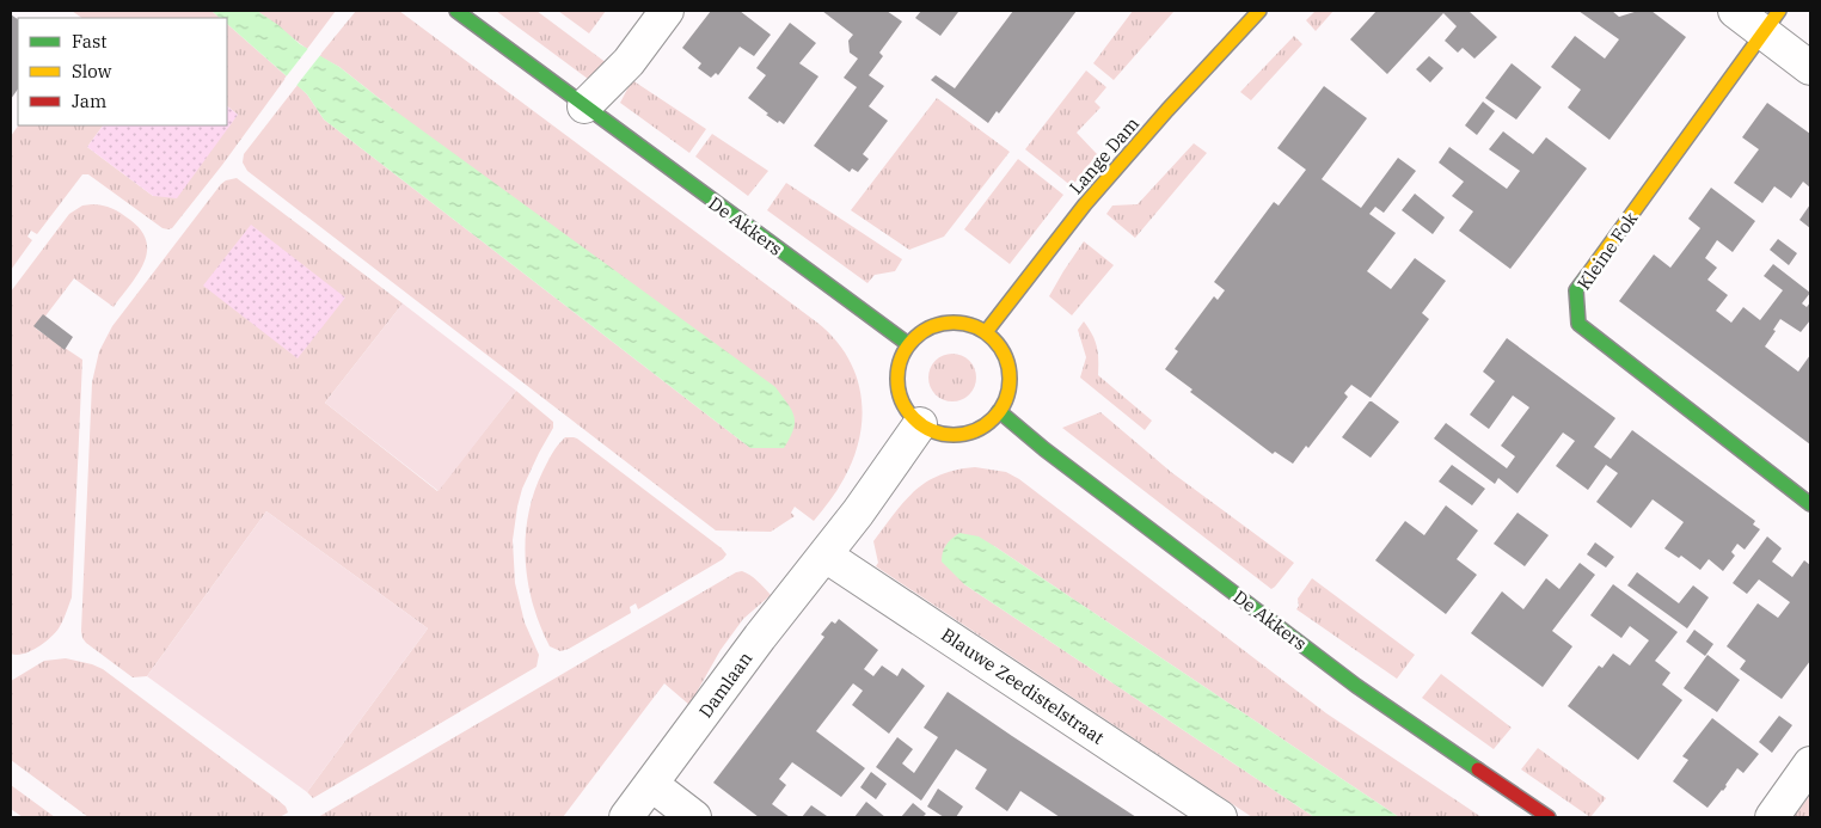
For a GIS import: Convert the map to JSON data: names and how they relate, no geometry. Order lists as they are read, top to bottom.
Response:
{
  "streets": {
    "street": [
      "Lange Dam",
      "De Akkers",
      "Kleine Fok",
      "Damlaan",
      "Blauwe Zeedistelstraat"
    ]
  },
  "crossings": [
    ["Lange Dam", "De Akkers"],
    ["Damlaan", "Blauwe Zeedistelstraat"]
  ],
  "legend": ["Fast", "Slow", "Jam"]
}
